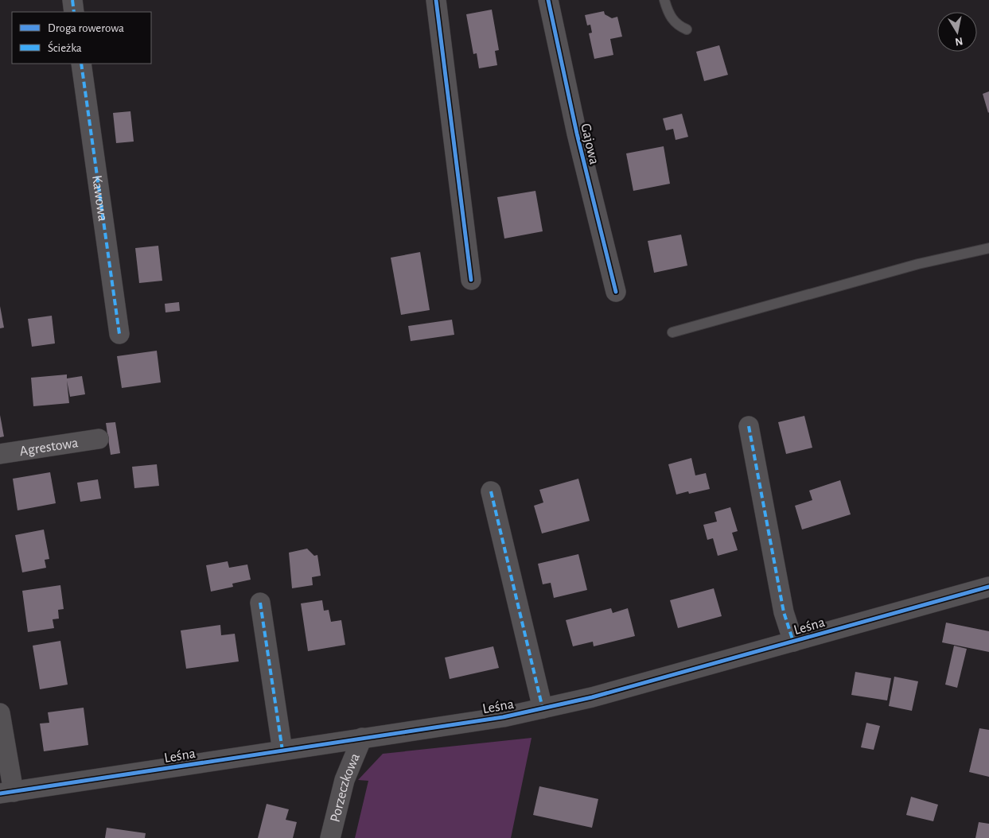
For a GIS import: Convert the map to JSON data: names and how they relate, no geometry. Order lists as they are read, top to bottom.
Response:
{
  "streets": {
    "street": [
      "Gajowa",
      "Kawowa",
      "Agrestowa",
      "Leśna",
      "Porzeczkowa"
    ]
  },
  "crossings": [
    ["Leśna", "Porzeczkowa"]
  ],
  "legend": ["Droga rowerowa", "Ścieżka"],
  "north": "bottom"
}
